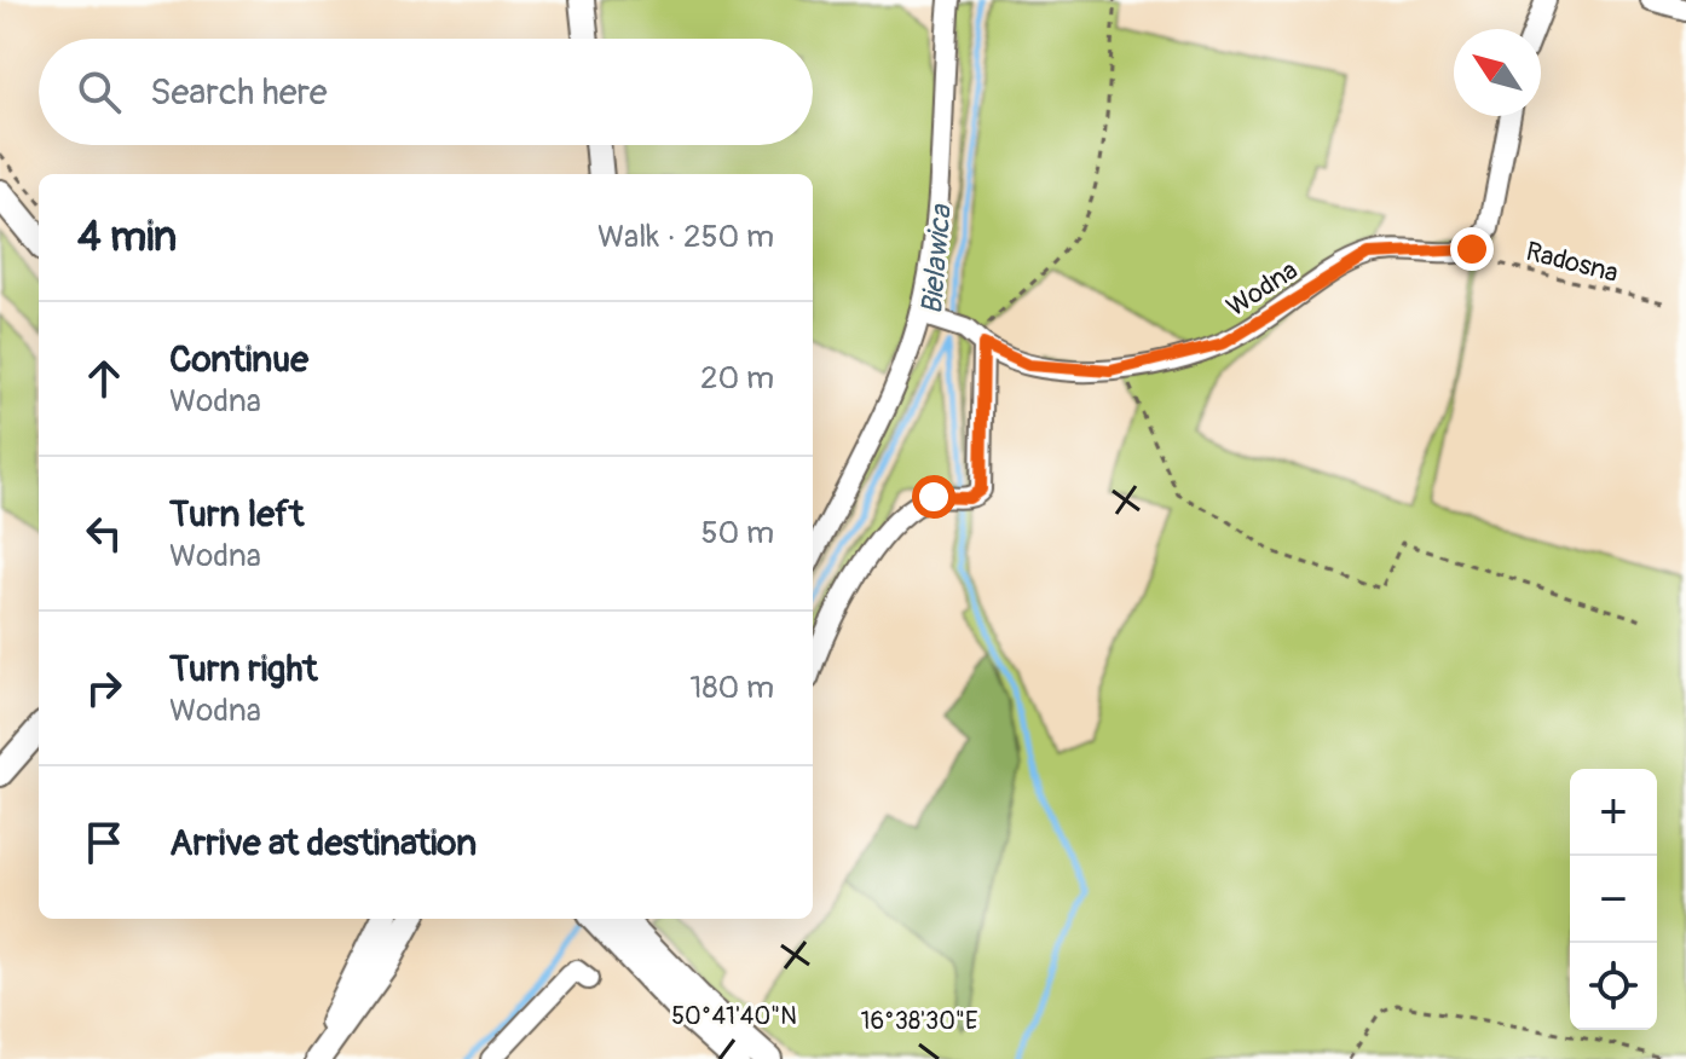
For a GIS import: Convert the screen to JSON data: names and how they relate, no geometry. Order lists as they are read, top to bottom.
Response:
{
  "streets": {
    "street": ["Wodna"],
    "path": ["Radosna"]
  },
  "crossings": [
    ["Radosna", "Wodna"]
  ],
  "water": ["Bielawica"],
  "north": "top left",
  "page": {
    "search": "Search here",
    "heading": ["4 min", "Walk · 250 m"],
    "list": [
      ["Continue", "Wodna", "20 m"],
      ["Turn left", "Wodna", "50 m"],
      ["Turn right", "Wodna", "180 m"],
      "Arrive at destination"
    ],
    "map_buttons": ["+", "−"]
  },
  "coordinates": ["50°41'40\"N", "16°38'30\"E"]
}
